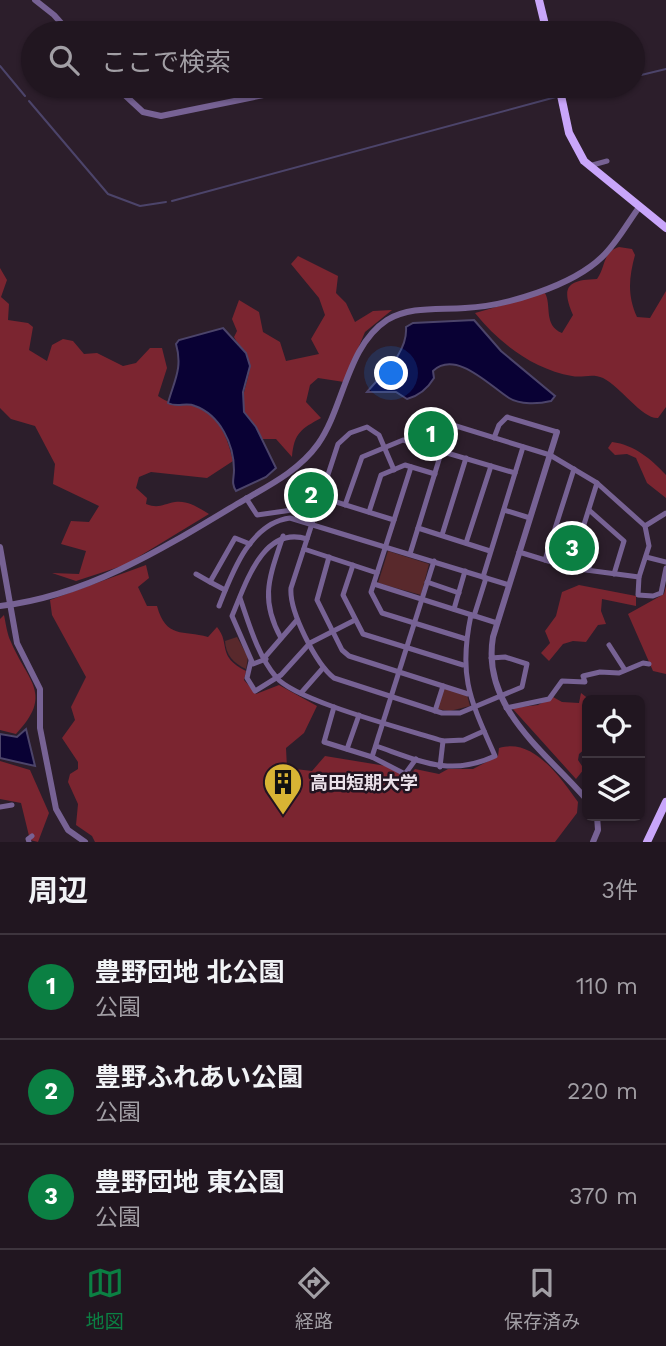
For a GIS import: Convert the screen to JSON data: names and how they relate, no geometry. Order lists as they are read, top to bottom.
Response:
{
  "places": {
    "building": ["高田短期大学"]
  },
  "page": {
    "search": "ここで検索",
    "pins": ["1", "2", "3"],
    "heading": ["周辺", "3件"],
    "list": [
      {
        "mark": "1",
        "name": "豊野団地 北公園",
        "note": "公園",
        "value": "110 m"
      },
      {
        "mark": "2",
        "name": "豊野ふれあい公園",
        "note": "公園",
        "value": "220 m"
      },
      {
        "mark": "3",
        "name": "豊野団地 東公園",
        "note": "公園",
        "value": "370 m"
      }
    ],
    "nav": ["地図", "経路", "保存済み"]
  }
}
